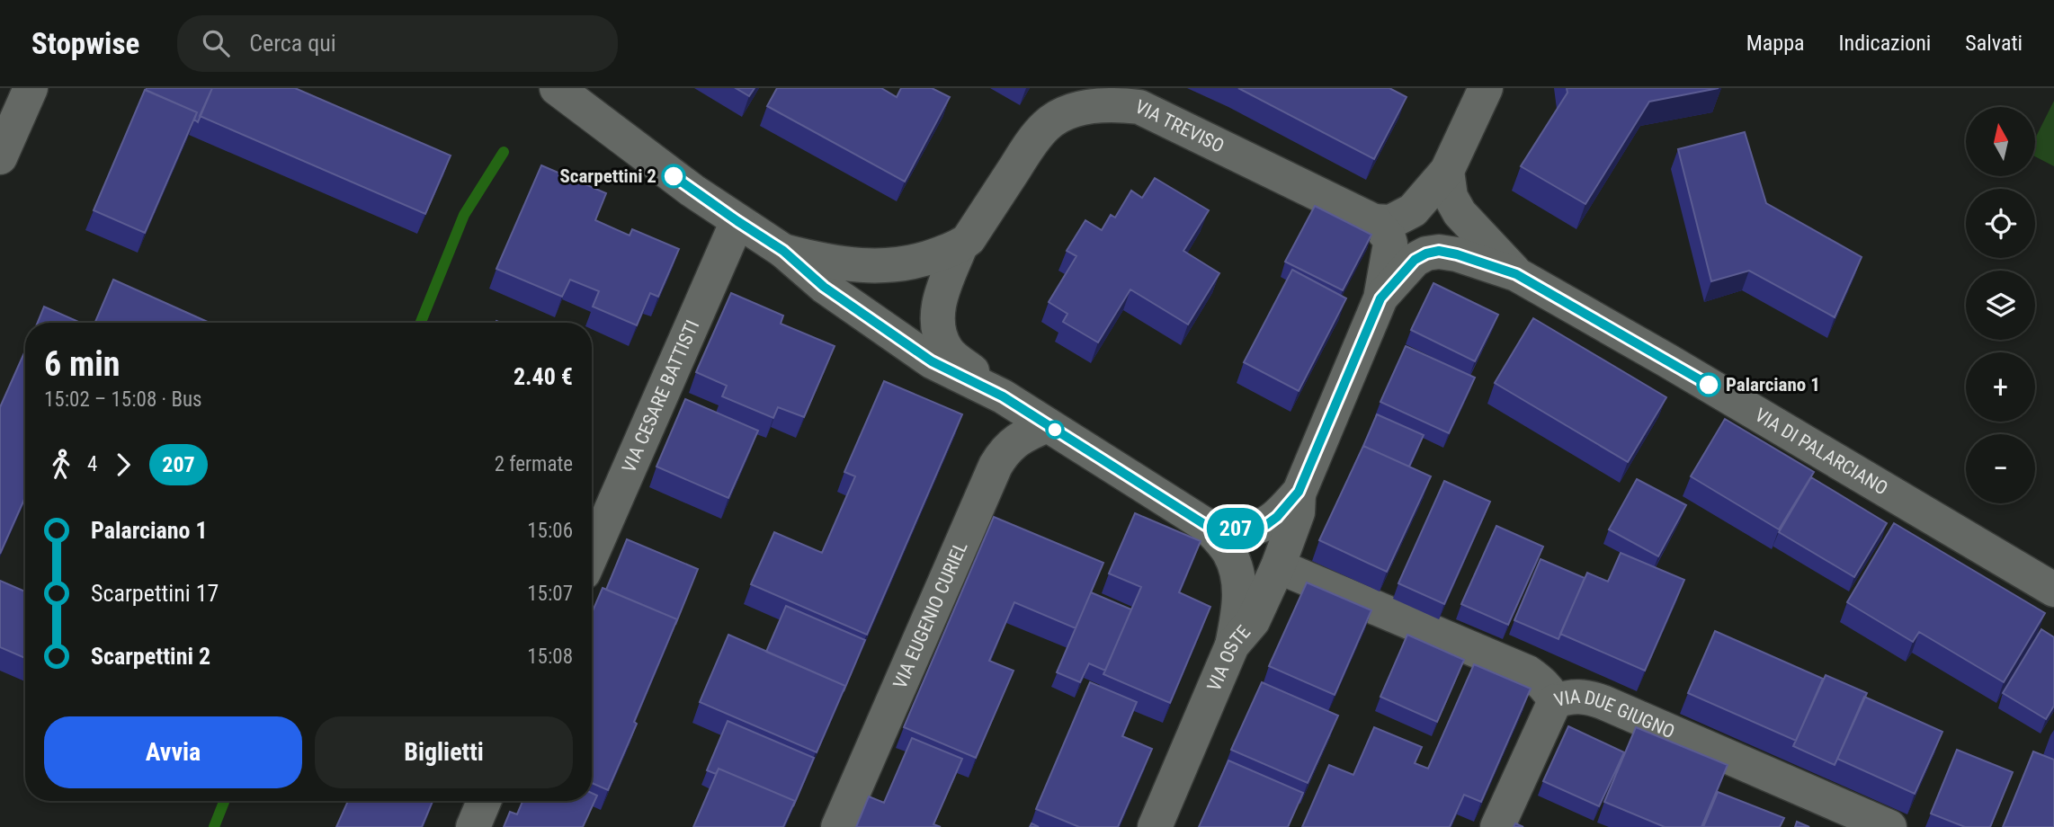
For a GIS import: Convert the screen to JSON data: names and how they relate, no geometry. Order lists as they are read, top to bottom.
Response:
{
  "streets": {
    "street": [
      "VIA TREVISO",
      "VIA CESARE BATTISTI",
      "VIA DI PALARCIANO",
      "VIA EUGENIO CURIEL",
      "VIA OSTE",
      "VIA DUE GIUGNO"
    ]
  },
  "crossings": [
    ["VIA TREVISO", "VIA OSTE"],
    ["VIA DI PALARCIANO", "VIA OSTE"],
    ["VIA OSTE", "VIA DUE GIUGNO"]
  ],
  "places": ["Scarpettini 2", "Palarciano 1"],
  "lines": ["bus line 207"],
  "north": "top",
  "page": {
    "header": "Stopwise",
    "search": "Cerca qui",
    "nav": ["Mappa", "Indicazioni", "Salvati"],
    "on_map": "207",
    "map_buttons": ["+", "−"],
    "heading": ["6 min", "15:02 – 15:08 · Bus", "2.40 €"],
    "legs": ["4", "207", "2 fermate"],
    "list": [
      {
        "name": "Palarciano 1",
        "value": "15:06"
      },
      {
        "name": "Scarpettini 17",
        "value": "15:07"
      },
      {
        "name": "Scarpettini 2",
        "value": "15:08"
      }
    ],
    "buttons": ["Avvia", "Biglietti"]
  }
}
